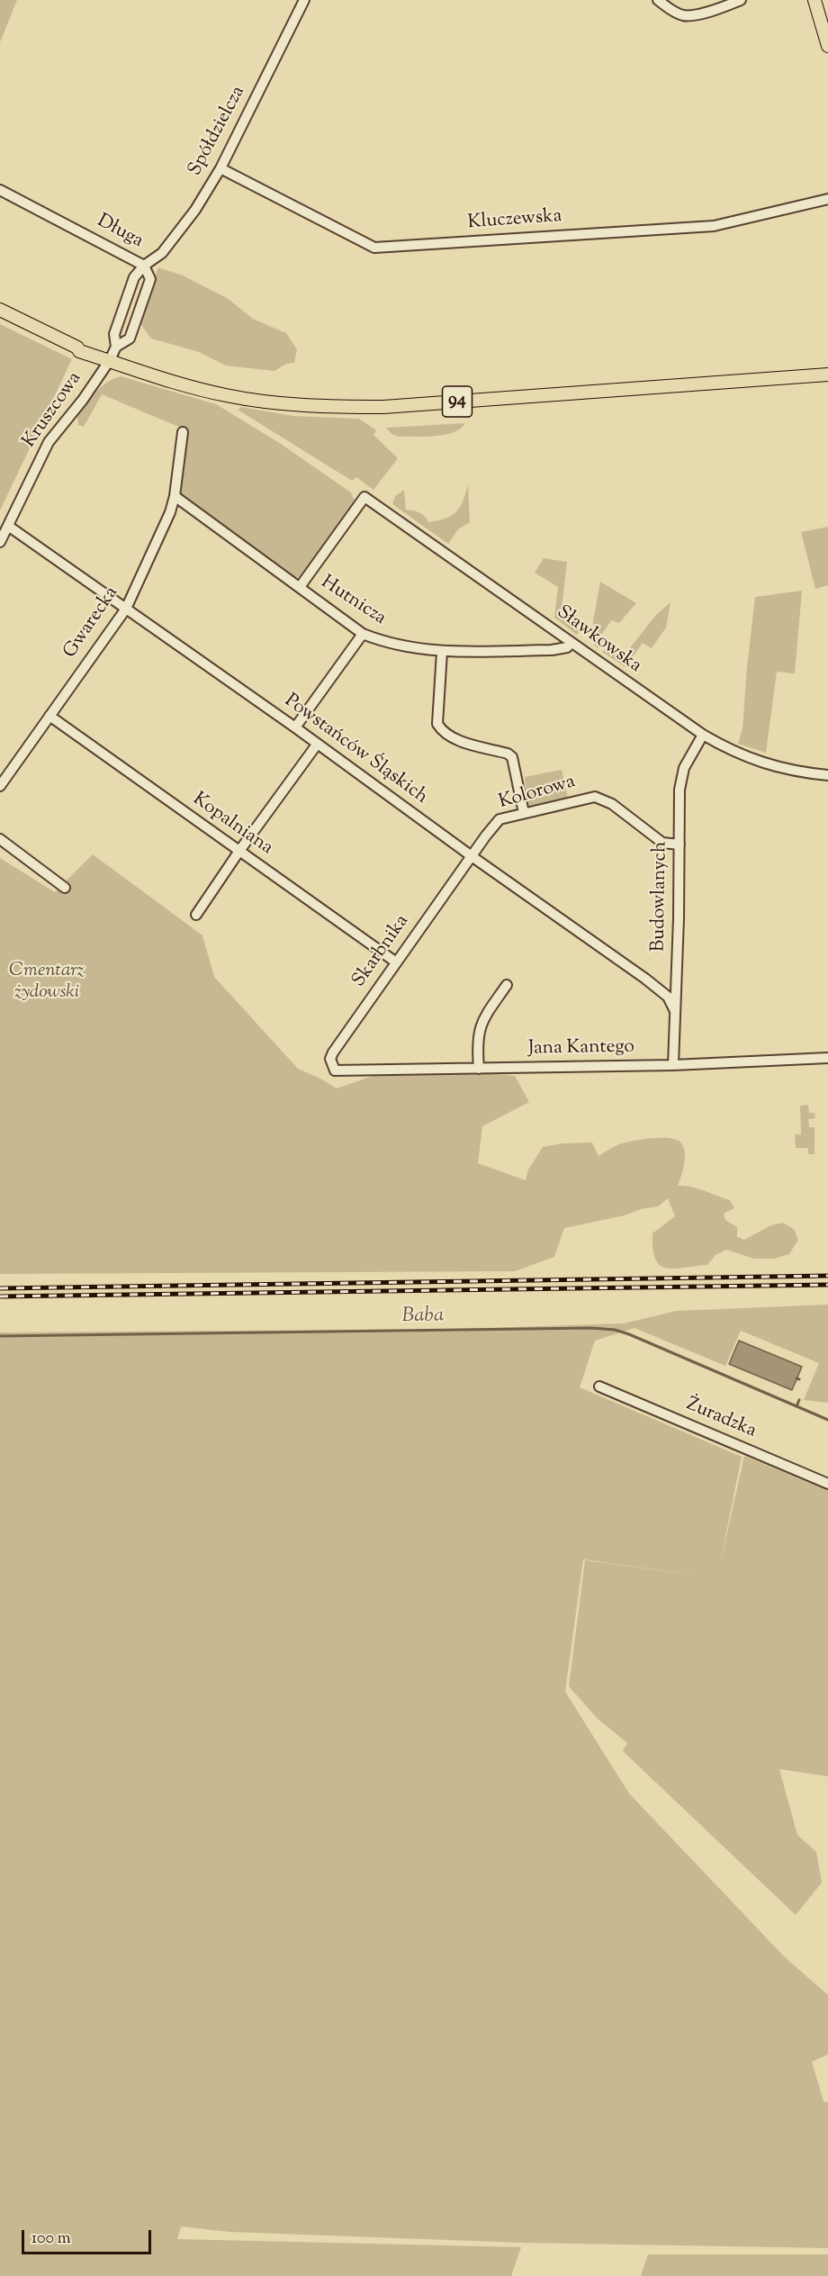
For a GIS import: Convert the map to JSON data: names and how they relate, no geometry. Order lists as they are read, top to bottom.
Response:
{
  "streets": {
    "main road": ["94"],
    "street": [
      "Spółdzielcza",
      "Kluczewska",
      "Długa",
      "Kruszcowa",
      "Hutnicza",
      "Gwarecka",
      "Sławkowska",
      "Powstańców Śląskich",
      "Kolorowa",
      "Kopalniana",
      "Budowlanych",
      "Skarbnika",
      "Jana Kantego",
      "Żuradzka"
    ]
  },
  "crossings": [
    ["Spółdzielcza", "Kluczewska"],
    ["Spółdzielcza", "Długa"],
    ["Długa", "Kruszcowa"],
    ["94", "Kruszcowa"],
    ["Kruszcowa", "Powstańców Śląskich"],
    ["Hutnicza", "Gwarecka"],
    ["Hutnicza", "Sławkowska"],
    ["Gwarecka", "Powstańców Śląskich"],
    ["Gwarecka", "Kopalniana"],
    ["Sławkowska", "Budowlanych"],
    ["Powstańców Śląskich", "Kolorowa"],
    ["Powstańców Śląskich", "Budowlanych"],
    ["Powstańców Śląskich", "Skarbnika"],
    ["Kolorowa", "Budowlanych"],
    ["Kolorowa", "Skarbnika"],
    ["Kopalniana", "Skarbnika"],
    ["Budowlanych", "Jana Kantego"],
    ["Skarbnika", "Jana Kantego"]
  ],
  "water": ["Baba"],
  "parks": ["Cmentarz żydowski"],
  "scale_bar": "100 m"
}
